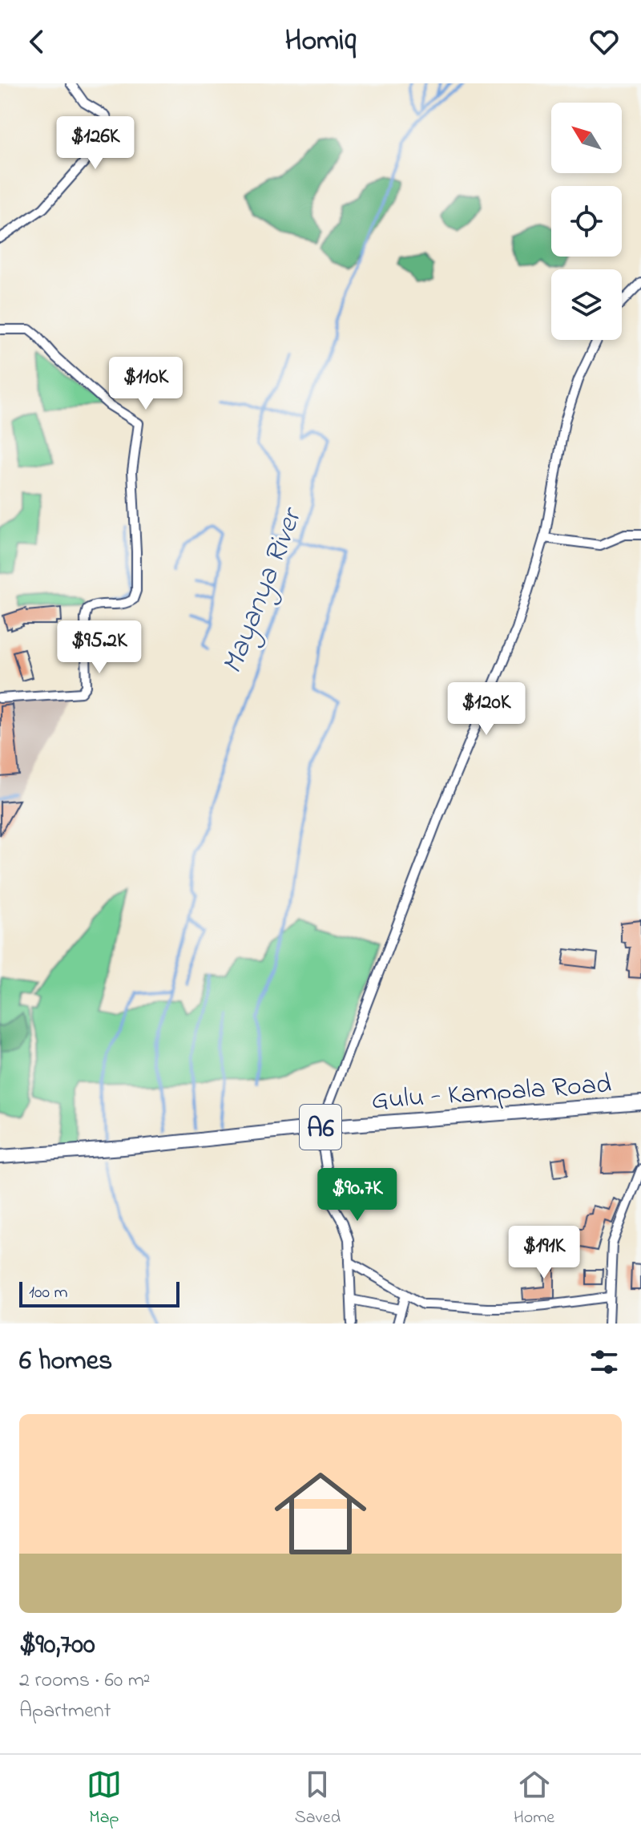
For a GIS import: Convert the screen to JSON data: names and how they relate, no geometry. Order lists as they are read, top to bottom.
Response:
{
  "streets": {
    "main road": ["Gulu - Kampala Road", "A6"]
  },
  "water": ["Mayanya River"],
  "scale_bar": "100 m",
  "north": "top left",
  "page": {
    "header": "Homiq",
    "price": [
      "$126K",
      "$110K",
      "$95.2K",
      "$120K",
      "$90.7K",
      "$191K"
    ],
    "scale": "100 m",
    "heading": "6 homes",
    "list": [
      {
        "name": "$90,700",
        "note": "2 rooms · 60 m² · Apartment"
      }
    ],
    "tabs": ["Map", "Saved", "Home"]
  }
}
